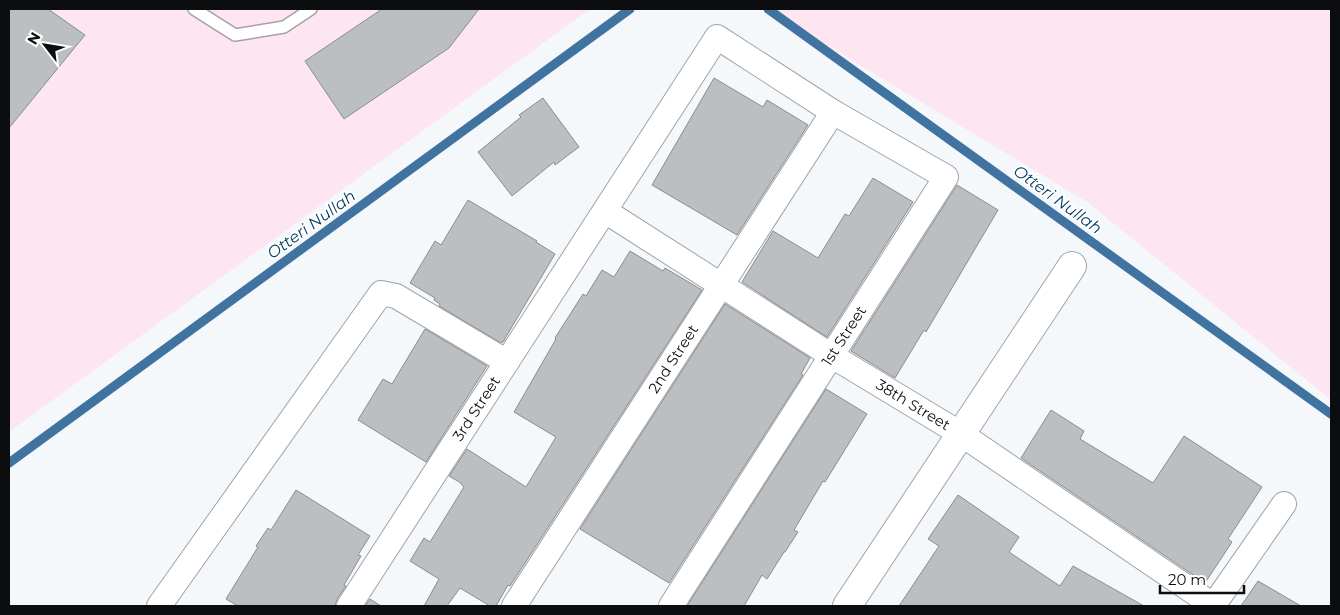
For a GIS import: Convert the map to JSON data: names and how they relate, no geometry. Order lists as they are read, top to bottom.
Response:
{
  "streets": {
    "street": [
      "1st Street",
      "2nd Street",
      "38th Street",
      "3rd Street"
    ]
  },
  "crossings": [
    ["1st Street", "2nd Street"],
    ["1st Street", "38th Street"],
    ["1st Street", "3rd Street"],
    ["2nd Street", "38th Street"],
    ["2nd Street", "3rd Street"],
    ["38th Street", "3rd Street"]
  ],
  "water": ["Otteri Nullah"],
  "scale_bar": "20 m",
  "north": "top left"
}
